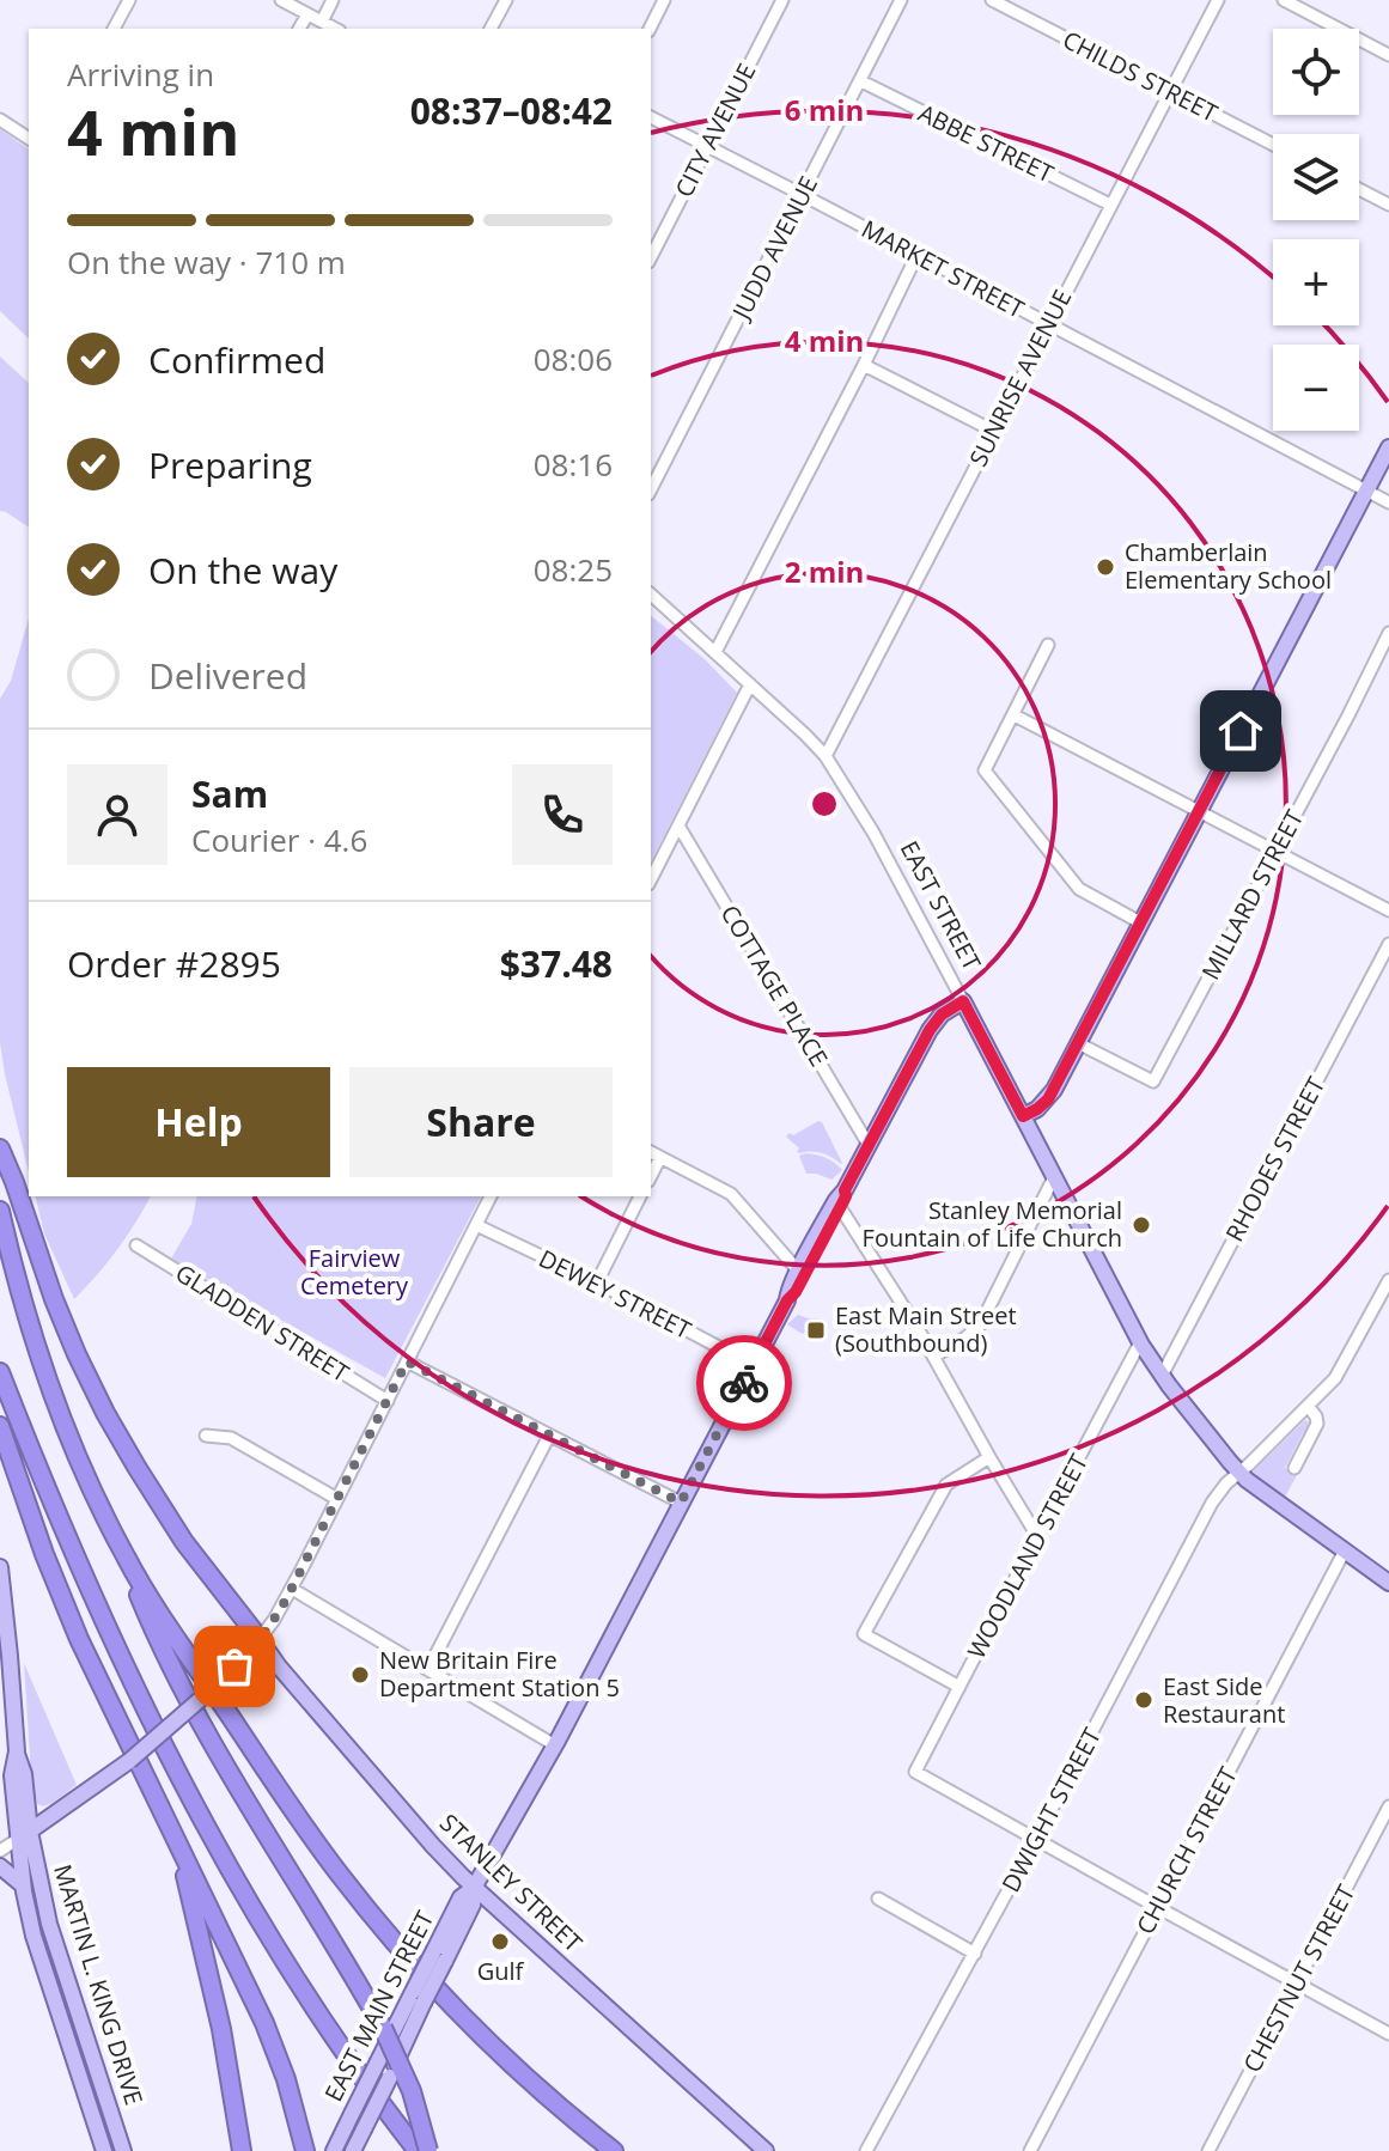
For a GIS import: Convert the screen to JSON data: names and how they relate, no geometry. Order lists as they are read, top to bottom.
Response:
{
  "streets": {
    "main road": [
      "EAST STREET",
      "STANLEY STREET",
      "MARTIN L. KING DRIVE",
      "EAST MAIN STREET"
    ],
    "street": [
      "CHILDS STREET",
      "CITY AVENUE",
      "ABBE STREET",
      "JUDD AVENUE",
      "MARKET STREET",
      "SUNRISE AVENUE",
      "MILLARD STREET",
      "COTTAGE PLACE",
      "RHODES STREET",
      "DEWEY STREET",
      "GLADDEN STREET",
      "WOODLAND STREET",
      "DWIGHT STREET",
      "CHURCH STREET",
      "CHESTNUT STREET"
    ]
  },
  "crossings": [
    ["CHILDS STREET", "SUNRISE AVENUE"],
    ["CITY AVENUE", "MARKET STREET"],
    ["ABBE STREET", "JUDD AVENUE"],
    ["ABBE STREET", "SUNRISE AVENUE"],
    ["JUDD AVENUE", "MARKET STREET"],
    ["MARKET STREET", "SUNRISE AVENUE"],
    ["SUNRISE AVENUE", "EAST STREET"],
    ["EAST STREET", "RHODES STREET"],
    ["EAST STREET", "WOODLAND STREET"],
    ["EAST STREET", "DWIGHT STREET"],
    ["EAST STREET", "CHURCH STREET"],
    ["EAST STREET", "EAST MAIN STREET"],
    ["COTTAGE PLACE", "EAST MAIN STREET"],
    ["DEWEY STREET", "EAST MAIN STREET"],
    ["WOODLAND STREET", "DWIGHT STREET"],
    ["STANLEY STREET", "EAST MAIN STREET"]
  ],
  "parks": ["Fairview Cemetery"],
  "places": {
    "other": [
      "Chamberlain Elementary School",
      "Stanley Memorial Fountain of Life Church",
      "New Britain Fire Department Station 5",
      "East Side Restaurant",
      "Gulf"
    ],
    "transit": ["East Main Street (Southbound)"]
  },
  "page": {
    "map_buttons": ["+", "−"],
    "heading": ["4 min", "Arriving in", "08:37–08:42"],
    "panel": [
      "Sam",
      "Courier · 4.6",
      "Order #2895",
      "$37.48"
    ],
    "bar": "On the way · 710 m",
    "list": [
      ["Confirmed", "08:06"],
      ["Preparing", "08:16"],
      ["On the way", "08:25"],
      "Delivered"
    ],
    "buttons": ["Help", "Share"]
  },
  "rings": ["6 min", "4 min", "2 min"]
}
